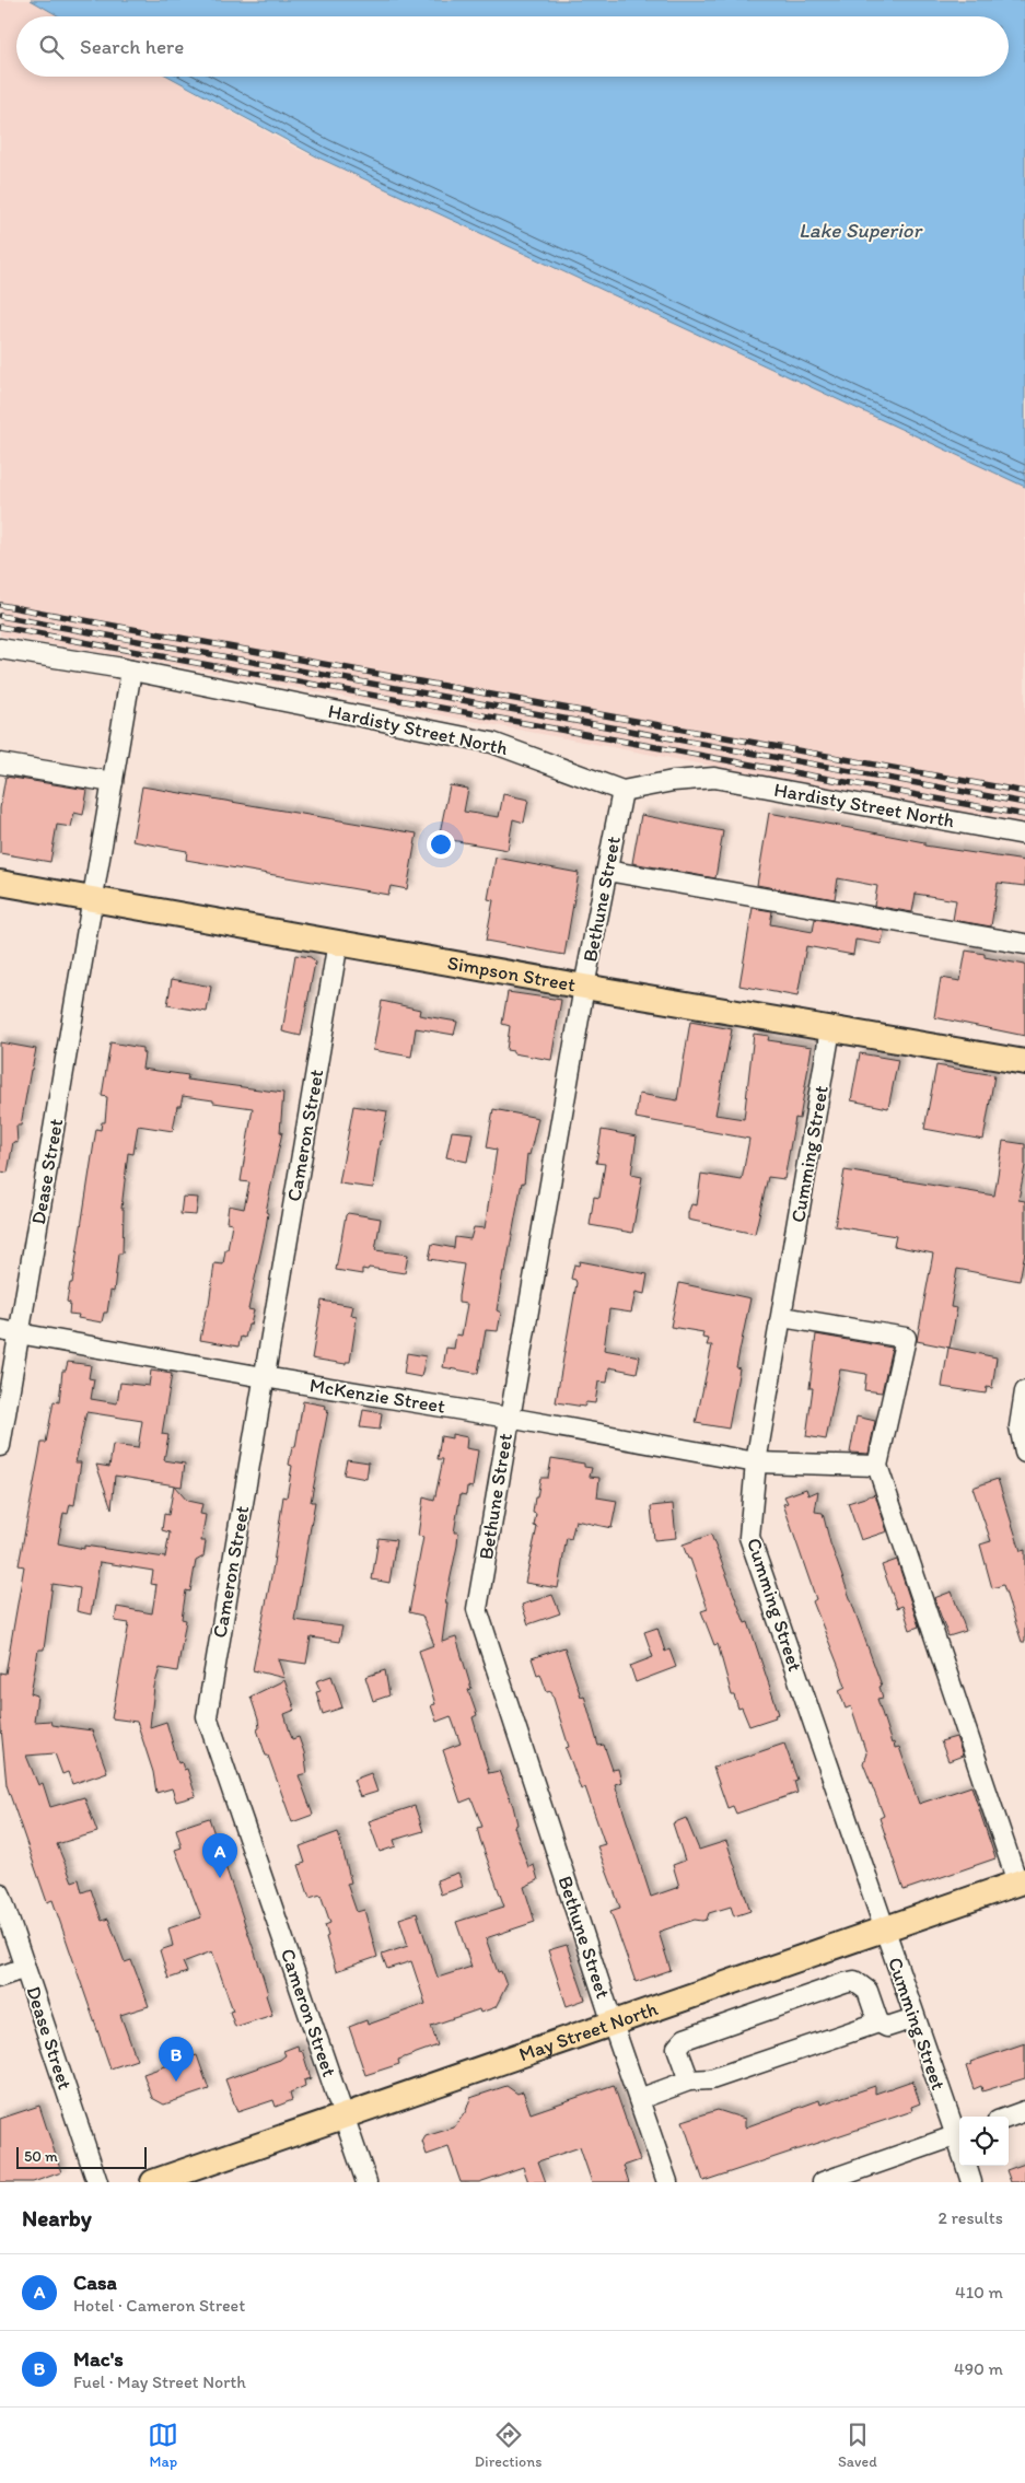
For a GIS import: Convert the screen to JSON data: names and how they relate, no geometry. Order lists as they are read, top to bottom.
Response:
{
  "streets": {
    "main road": ["Simpson Street", "May Street North"],
    "street": [
      "Hardisty Street North",
      "Bethune Street",
      "Cameron Street",
      "Cumming Street",
      "Dease Street",
      "McKenzie Street"
    ]
  },
  "crossings": [
    ["Hardisty Street North", "Bethune Street"],
    ["Hardisty Street North", "Dease Street"],
    ["Bethune Street", "Simpson Street"],
    ["Bethune Street", "McKenzie Street"],
    ["Bethune Street", "May Street North"],
    ["Simpson Street", "Cameron Street"],
    ["Simpson Street", "Cumming Street"],
    ["Simpson Street", "Dease Street"],
    ["Cameron Street", "McKenzie Street"],
    ["Cameron Street", "May Street North"],
    ["Cumming Street", "McKenzie Street"],
    ["Cumming Street", "May Street North"],
    ["Dease Street", "McKenzie Street"]
  ],
  "water": ["Lake Superior"],
  "scale_bar": "50 m",
  "page": {
    "search": "Search here",
    "pins": ["A", "B"],
    "scale": "50 m",
    "heading": ["Nearby", "2 results"],
    "list": [
      {
        "mark": "A",
        "name": "Casa",
        "note": "Hotel · Cameron Street",
        "value": "410 m"
      },
      {
        "mark": "B",
        "name": "Mac's",
        "note": "Fuel · May Street North",
        "value": "490 m"
      }
    ],
    "nav": ["Map", "Directions", "Saved"]
  }
}
